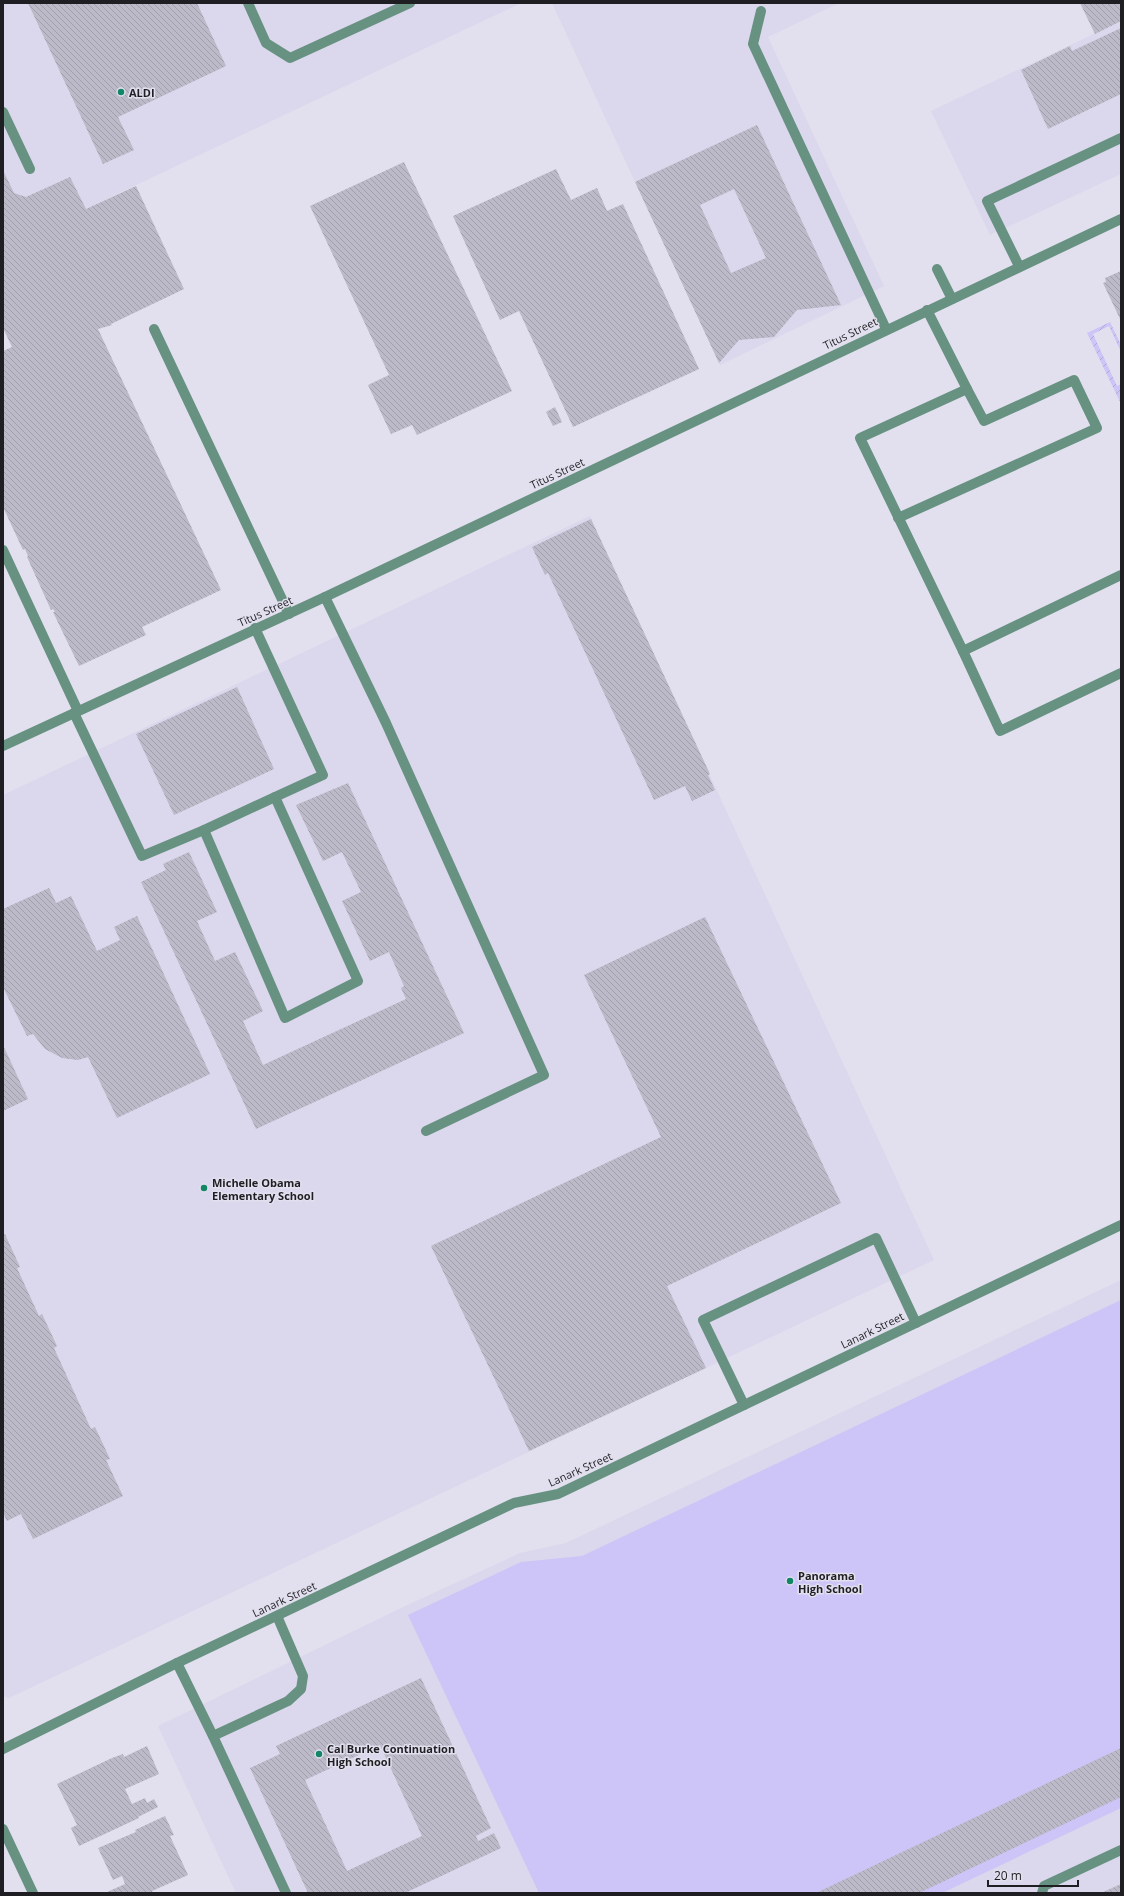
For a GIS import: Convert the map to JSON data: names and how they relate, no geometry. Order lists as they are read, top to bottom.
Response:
{
  "streets": {
    "street": ["Titus Street", "Lanark Street"]
  },
  "places": [
    "ALDI",
    "Michelle Obama Elementary School",
    "Panorama High School",
    "Cal Burke Continuation High School"
  ],
  "scale_bar": "20 m"
}
